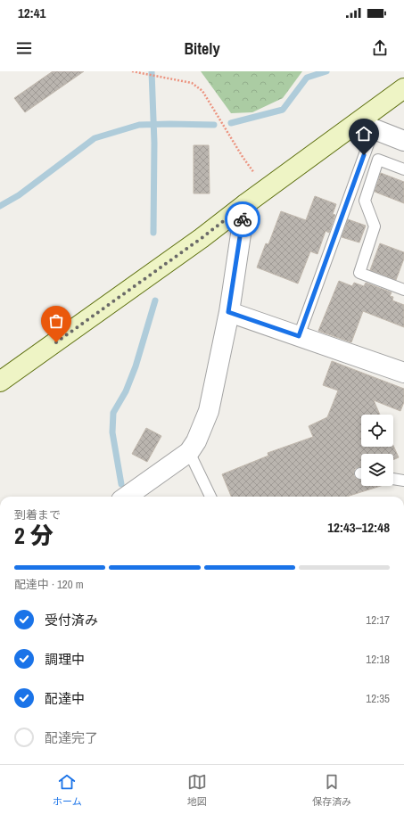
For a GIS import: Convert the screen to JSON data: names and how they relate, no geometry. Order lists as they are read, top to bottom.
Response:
{
  "page": {
    "status": "12:41",
    "header": "Bitely",
    "heading": ["2 分", "到着まで", "12:43–12:48"],
    "bar": "配達中 · 120 m",
    "list": [
      ["受付済み", "12:17"],
      ["調理中", "12:18"],
      ["配達中", "12:35"],
      "配達完了"
    ],
    "tabs": ["ホーム", "地図", "保存済み"]
  }
}
